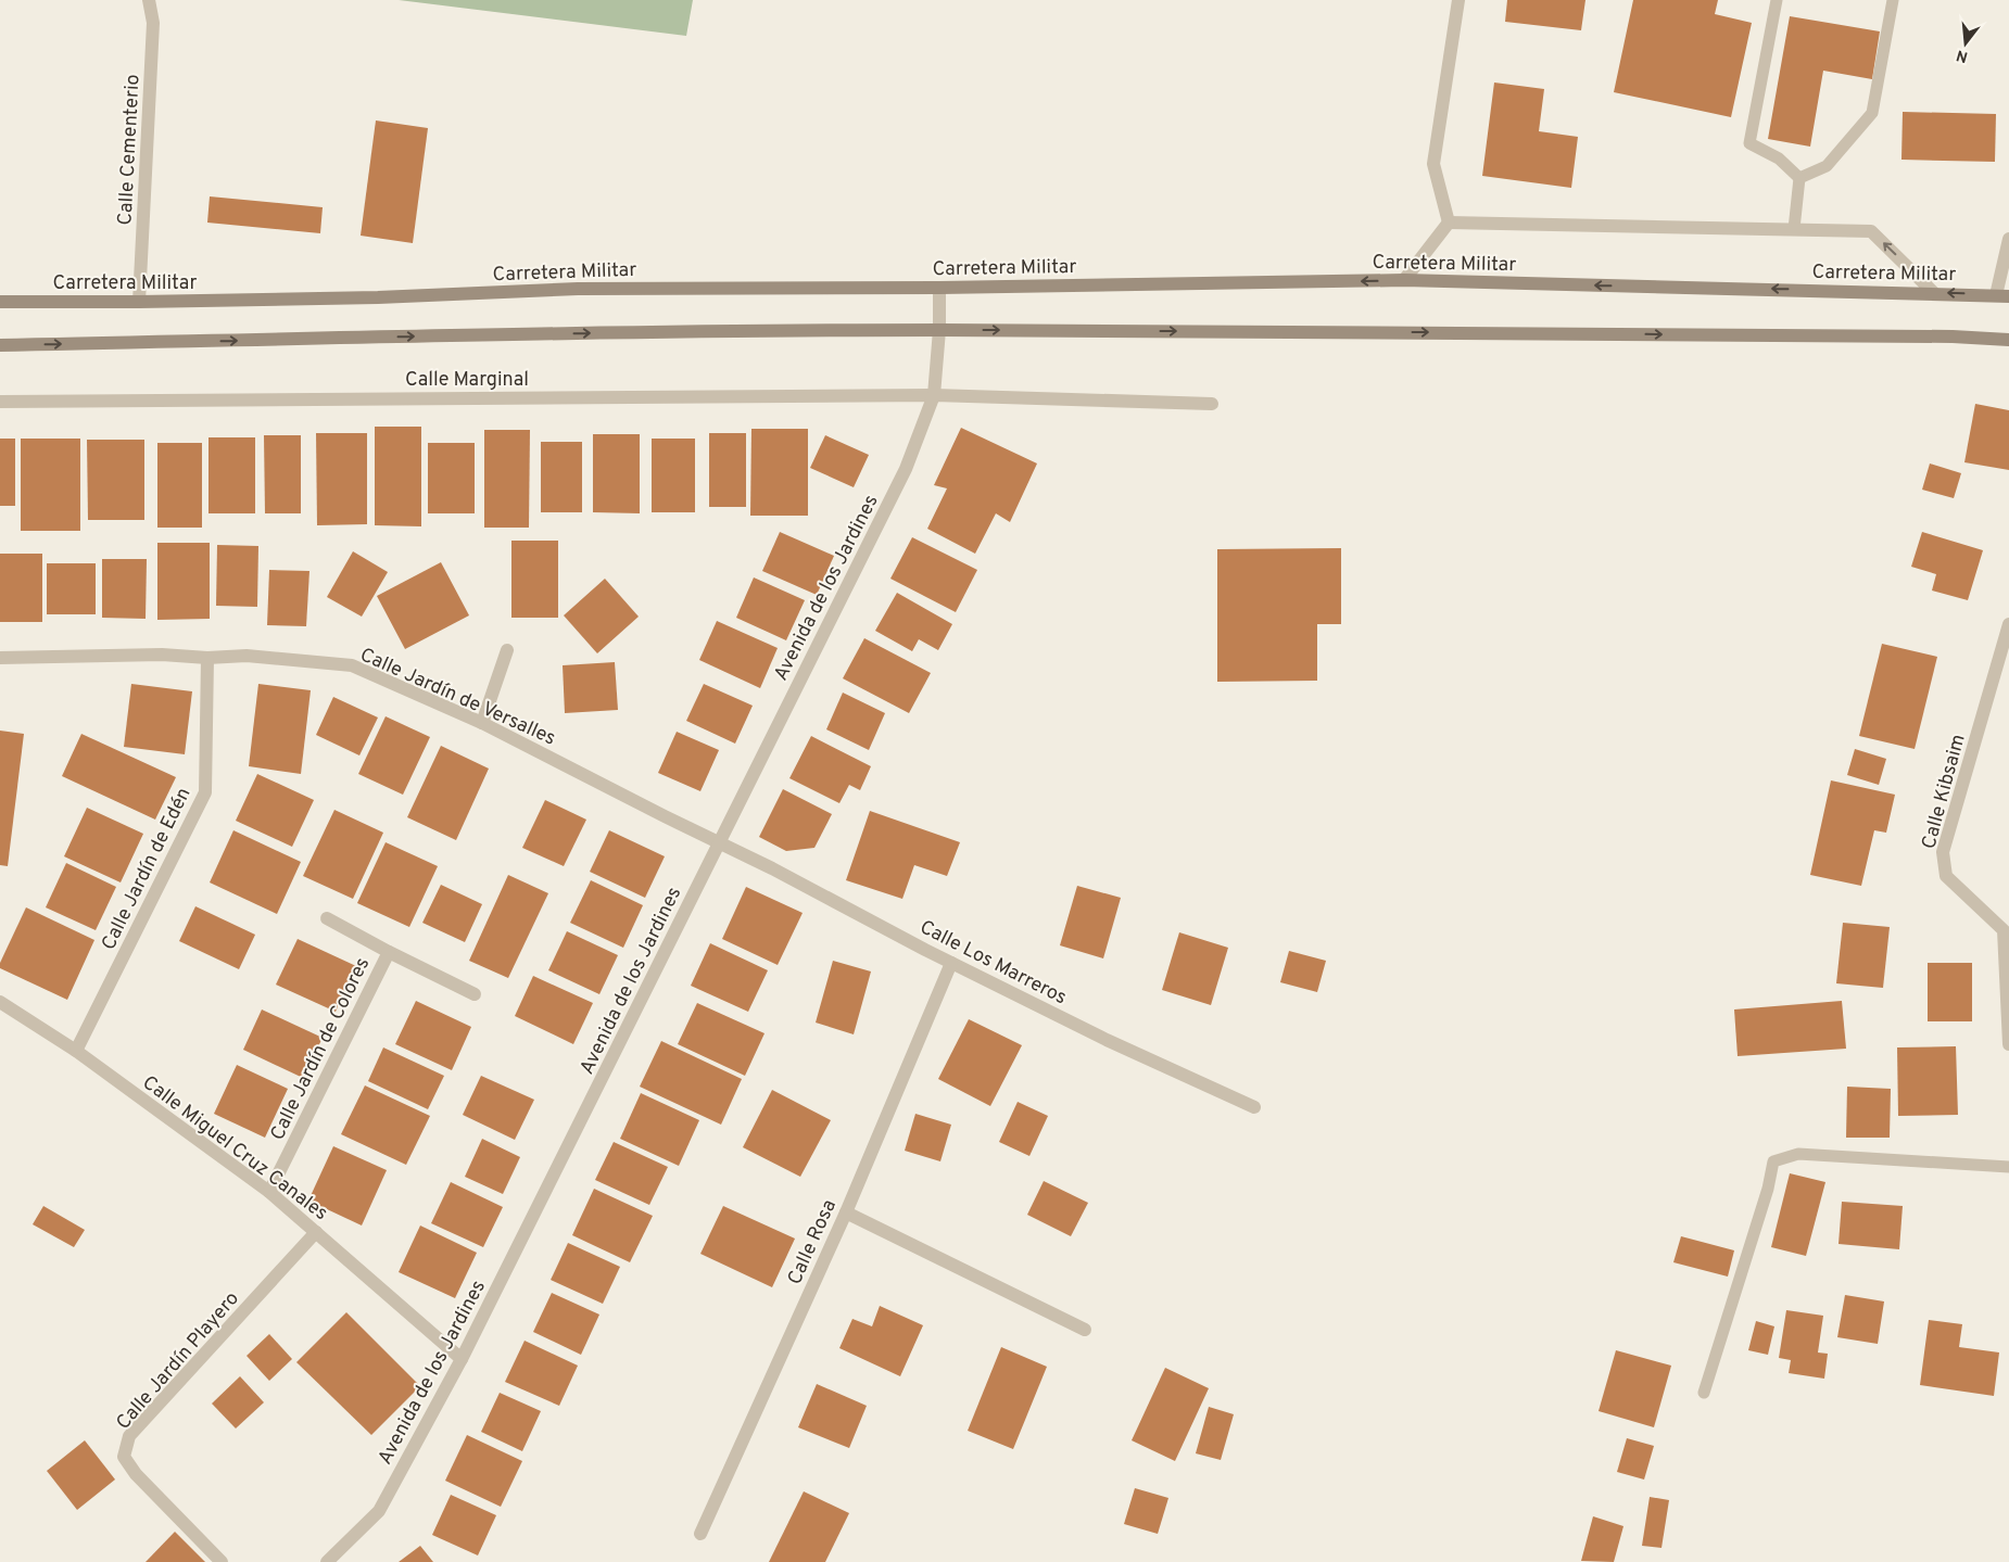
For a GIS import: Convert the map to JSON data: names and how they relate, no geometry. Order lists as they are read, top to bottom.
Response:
{
  "streets": {
    "main road": ["Carretera Militar"],
    "street": [
      "Calle Cementerio",
      "Calle Marginal",
      "Avenida de los Jardines",
      "Calle Jardín de Versalles",
      "Calle Kibsaim",
      "Calle Jardín de Edén",
      "Calle Los Marreros",
      "Calle Jardín de Colores",
      "Calle Miguel Cruz Canales",
      "Calle Rosa",
      "Calle Jardín Playero"
    ]
  },
  "crossings": [
    ["Calle Cementerio", "Carretera Militar"],
    ["Carretera Militar", "Avenida de los Jardines"],
    ["Calle Marginal", "Avenida de los Jardines"],
    ["Avenida de los Jardines", "Calle Jardín de Versalles"],
    ["Avenida de los Jardines", "Calle Los Marreros"],
    ["Avenida de los Jardines", "Calle Miguel Cruz Canales"],
    ["Calle Jardín de Versalles", "Calle Jardín de Edén"],
    ["Calle Jardín de Versalles", "Calle Los Marreros"],
    ["Calle Jardín de Edén", "Calle Miguel Cruz Canales"],
    ["Calle Los Marreros", "Calle Rosa"],
    ["Calle Jardín de Colores", "Calle Miguel Cruz Canales"],
    ["Calle Miguel Cruz Canales", "Calle Jardín Playero"]
  ],
  "north": "bottom"
}
